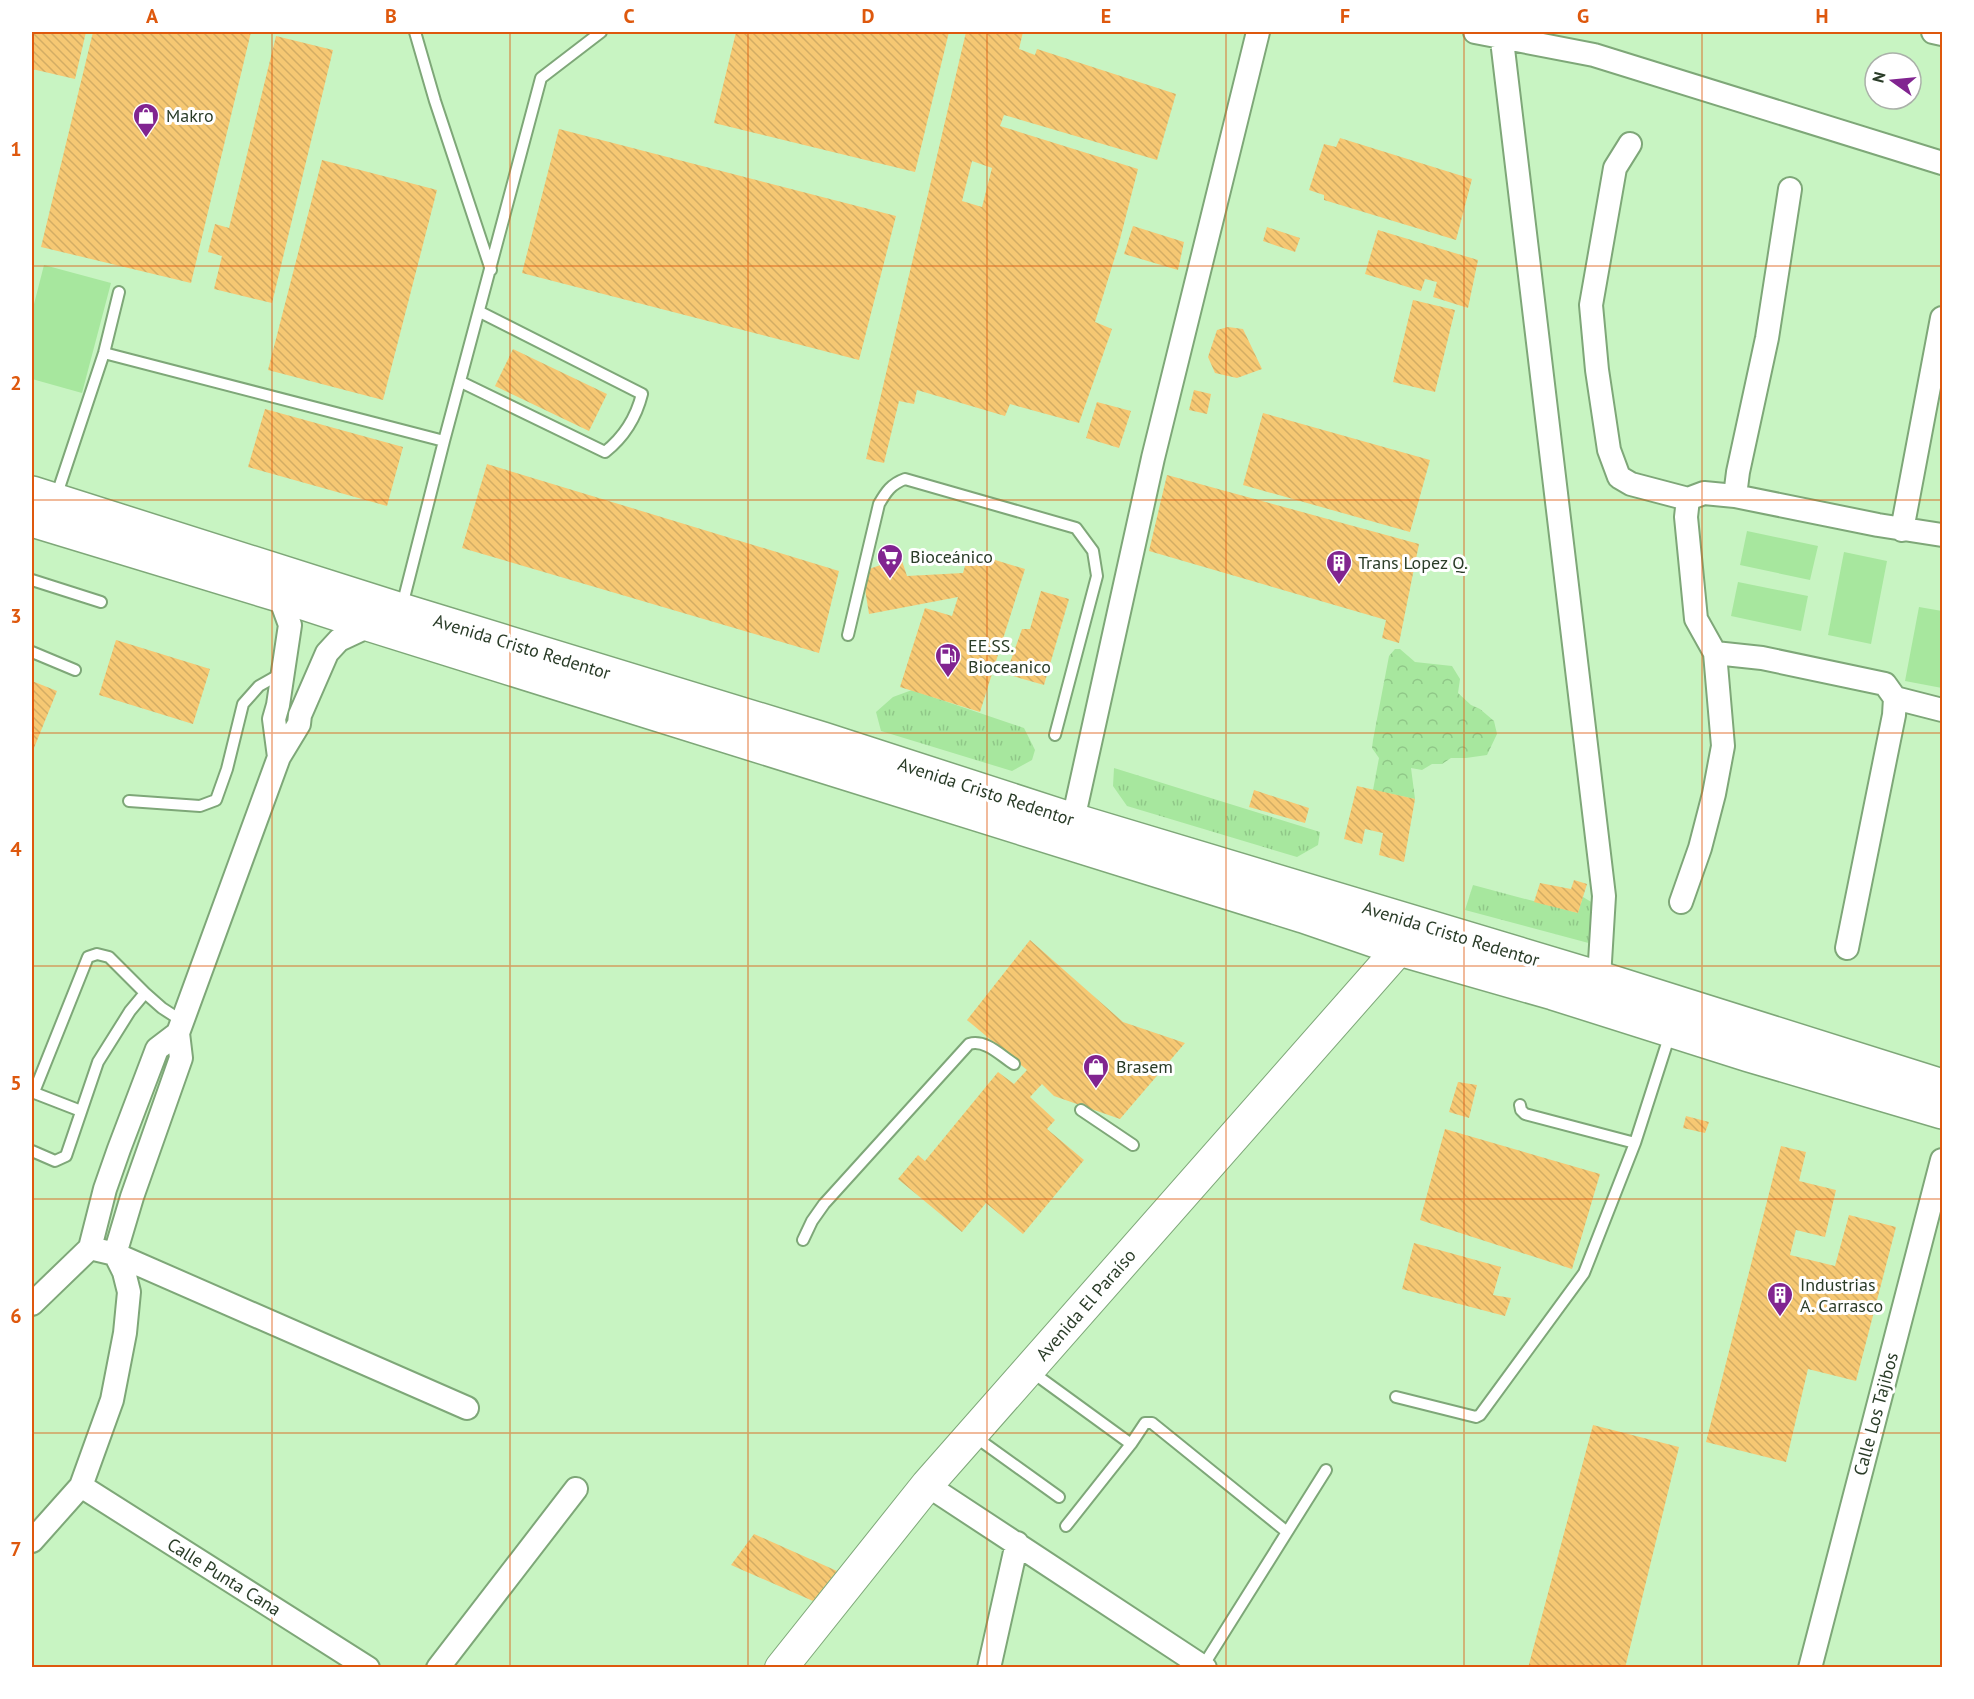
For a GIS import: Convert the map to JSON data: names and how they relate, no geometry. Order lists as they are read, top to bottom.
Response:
{
  "streets": {
    "highway": ["Avenida Cristo Redentor"],
    "street": ["Avenida El Paraíso", "Calle Los Tajibos", "Calle Punta Cana"]
  },
  "crossings": [
    ["Avenida Cristo Redentor", "Avenida El Paraíso"]
  ],
  "places": {
    "shop": ["Makro", "Brasem"],
    "supermarket": ["Bioceánico"],
    "building": ["Trans Lopez Q.", "Industrias A. Carrasco"],
    "fuel station": ["EE.SS. Bioceanico"]
  },
  "north": "left",
  "grid": {
    "columns": [
      "A",
      "B",
      "C",
      "D",
      "E",
      "F",
      "G",
      "H"
    ],
    "rows": [
      "1",
      "2",
      "3",
      "4",
      "5",
      "6",
      "7"
    ]
  }
}
